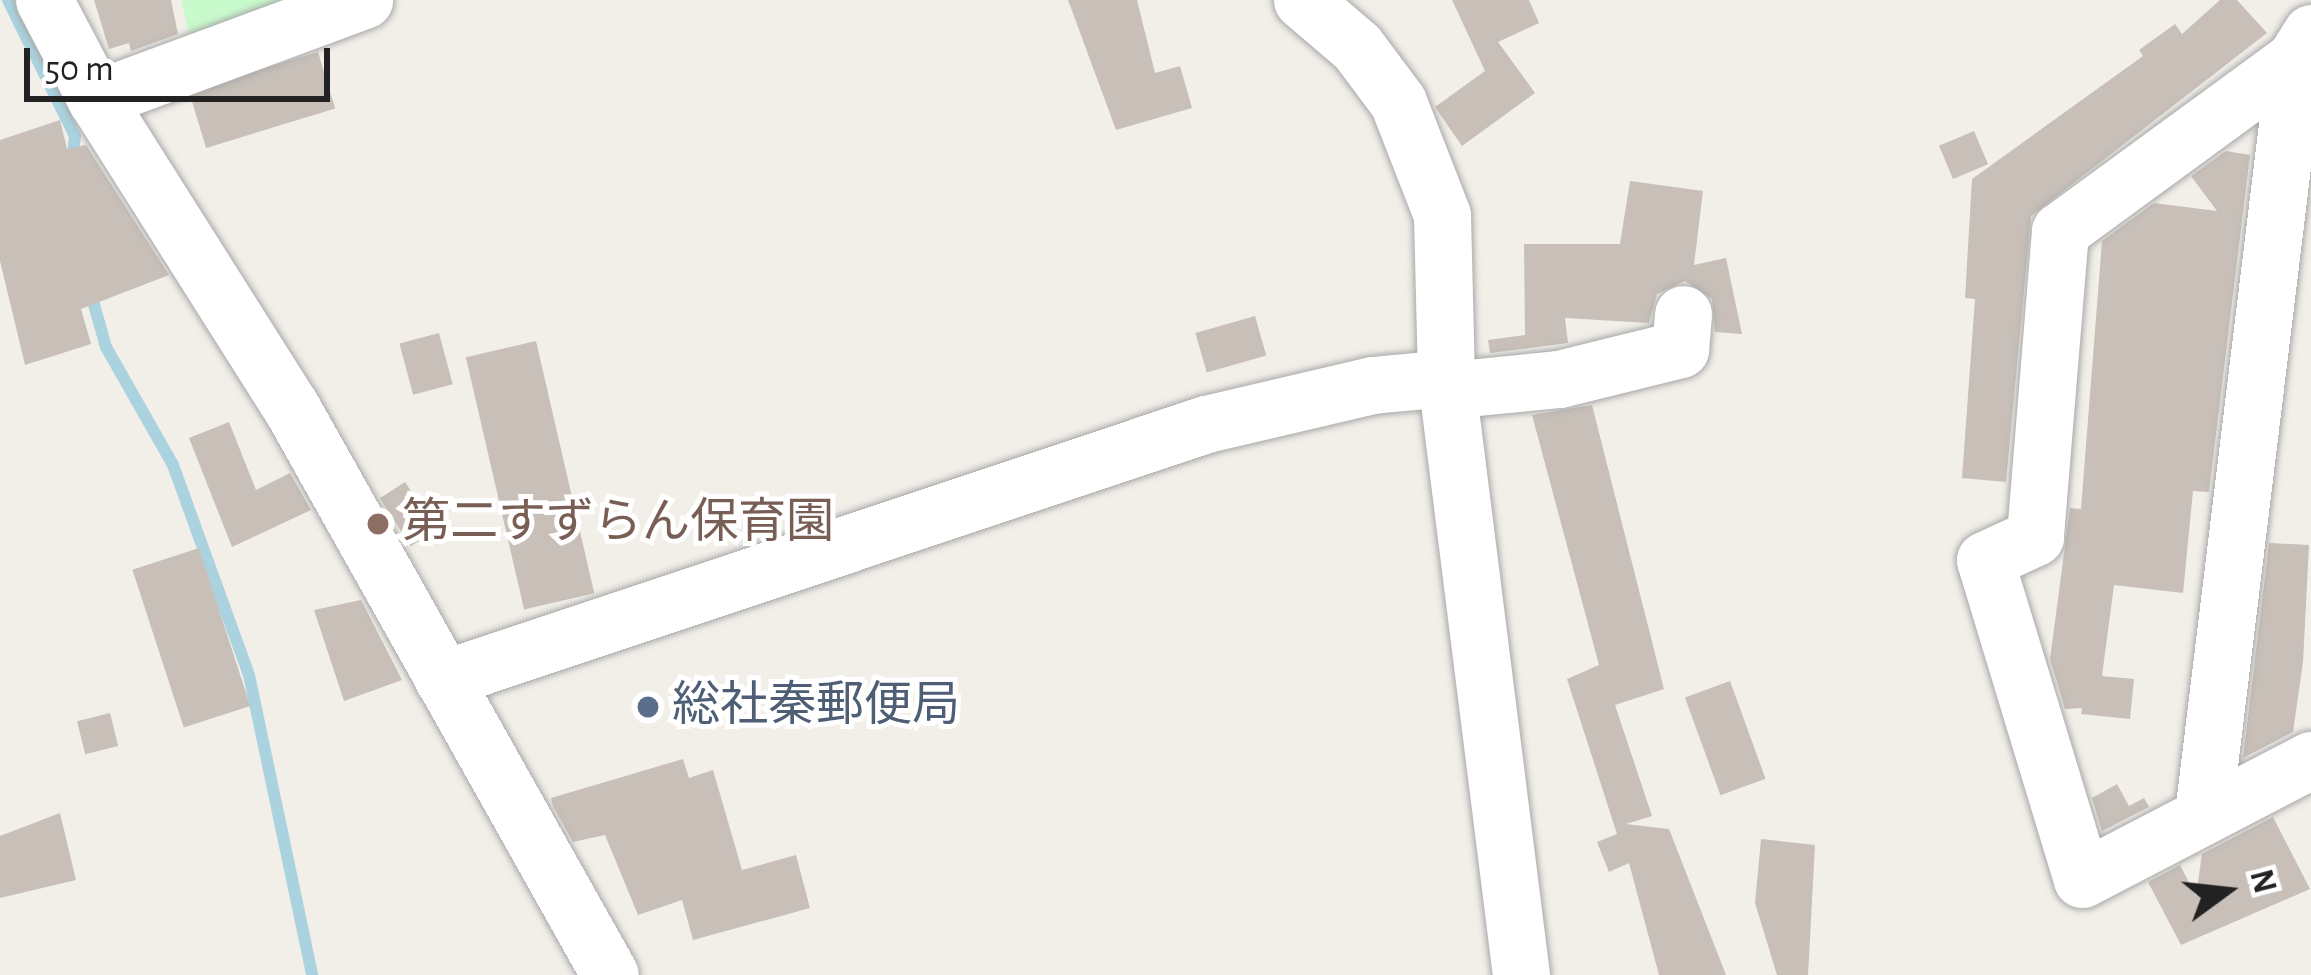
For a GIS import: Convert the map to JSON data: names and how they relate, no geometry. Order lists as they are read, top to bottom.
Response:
{
  "places": ["第二すずらん保育園", "総社秦郵便局"],
  "scale_bar": "50 m",
  "north": "right"
}
